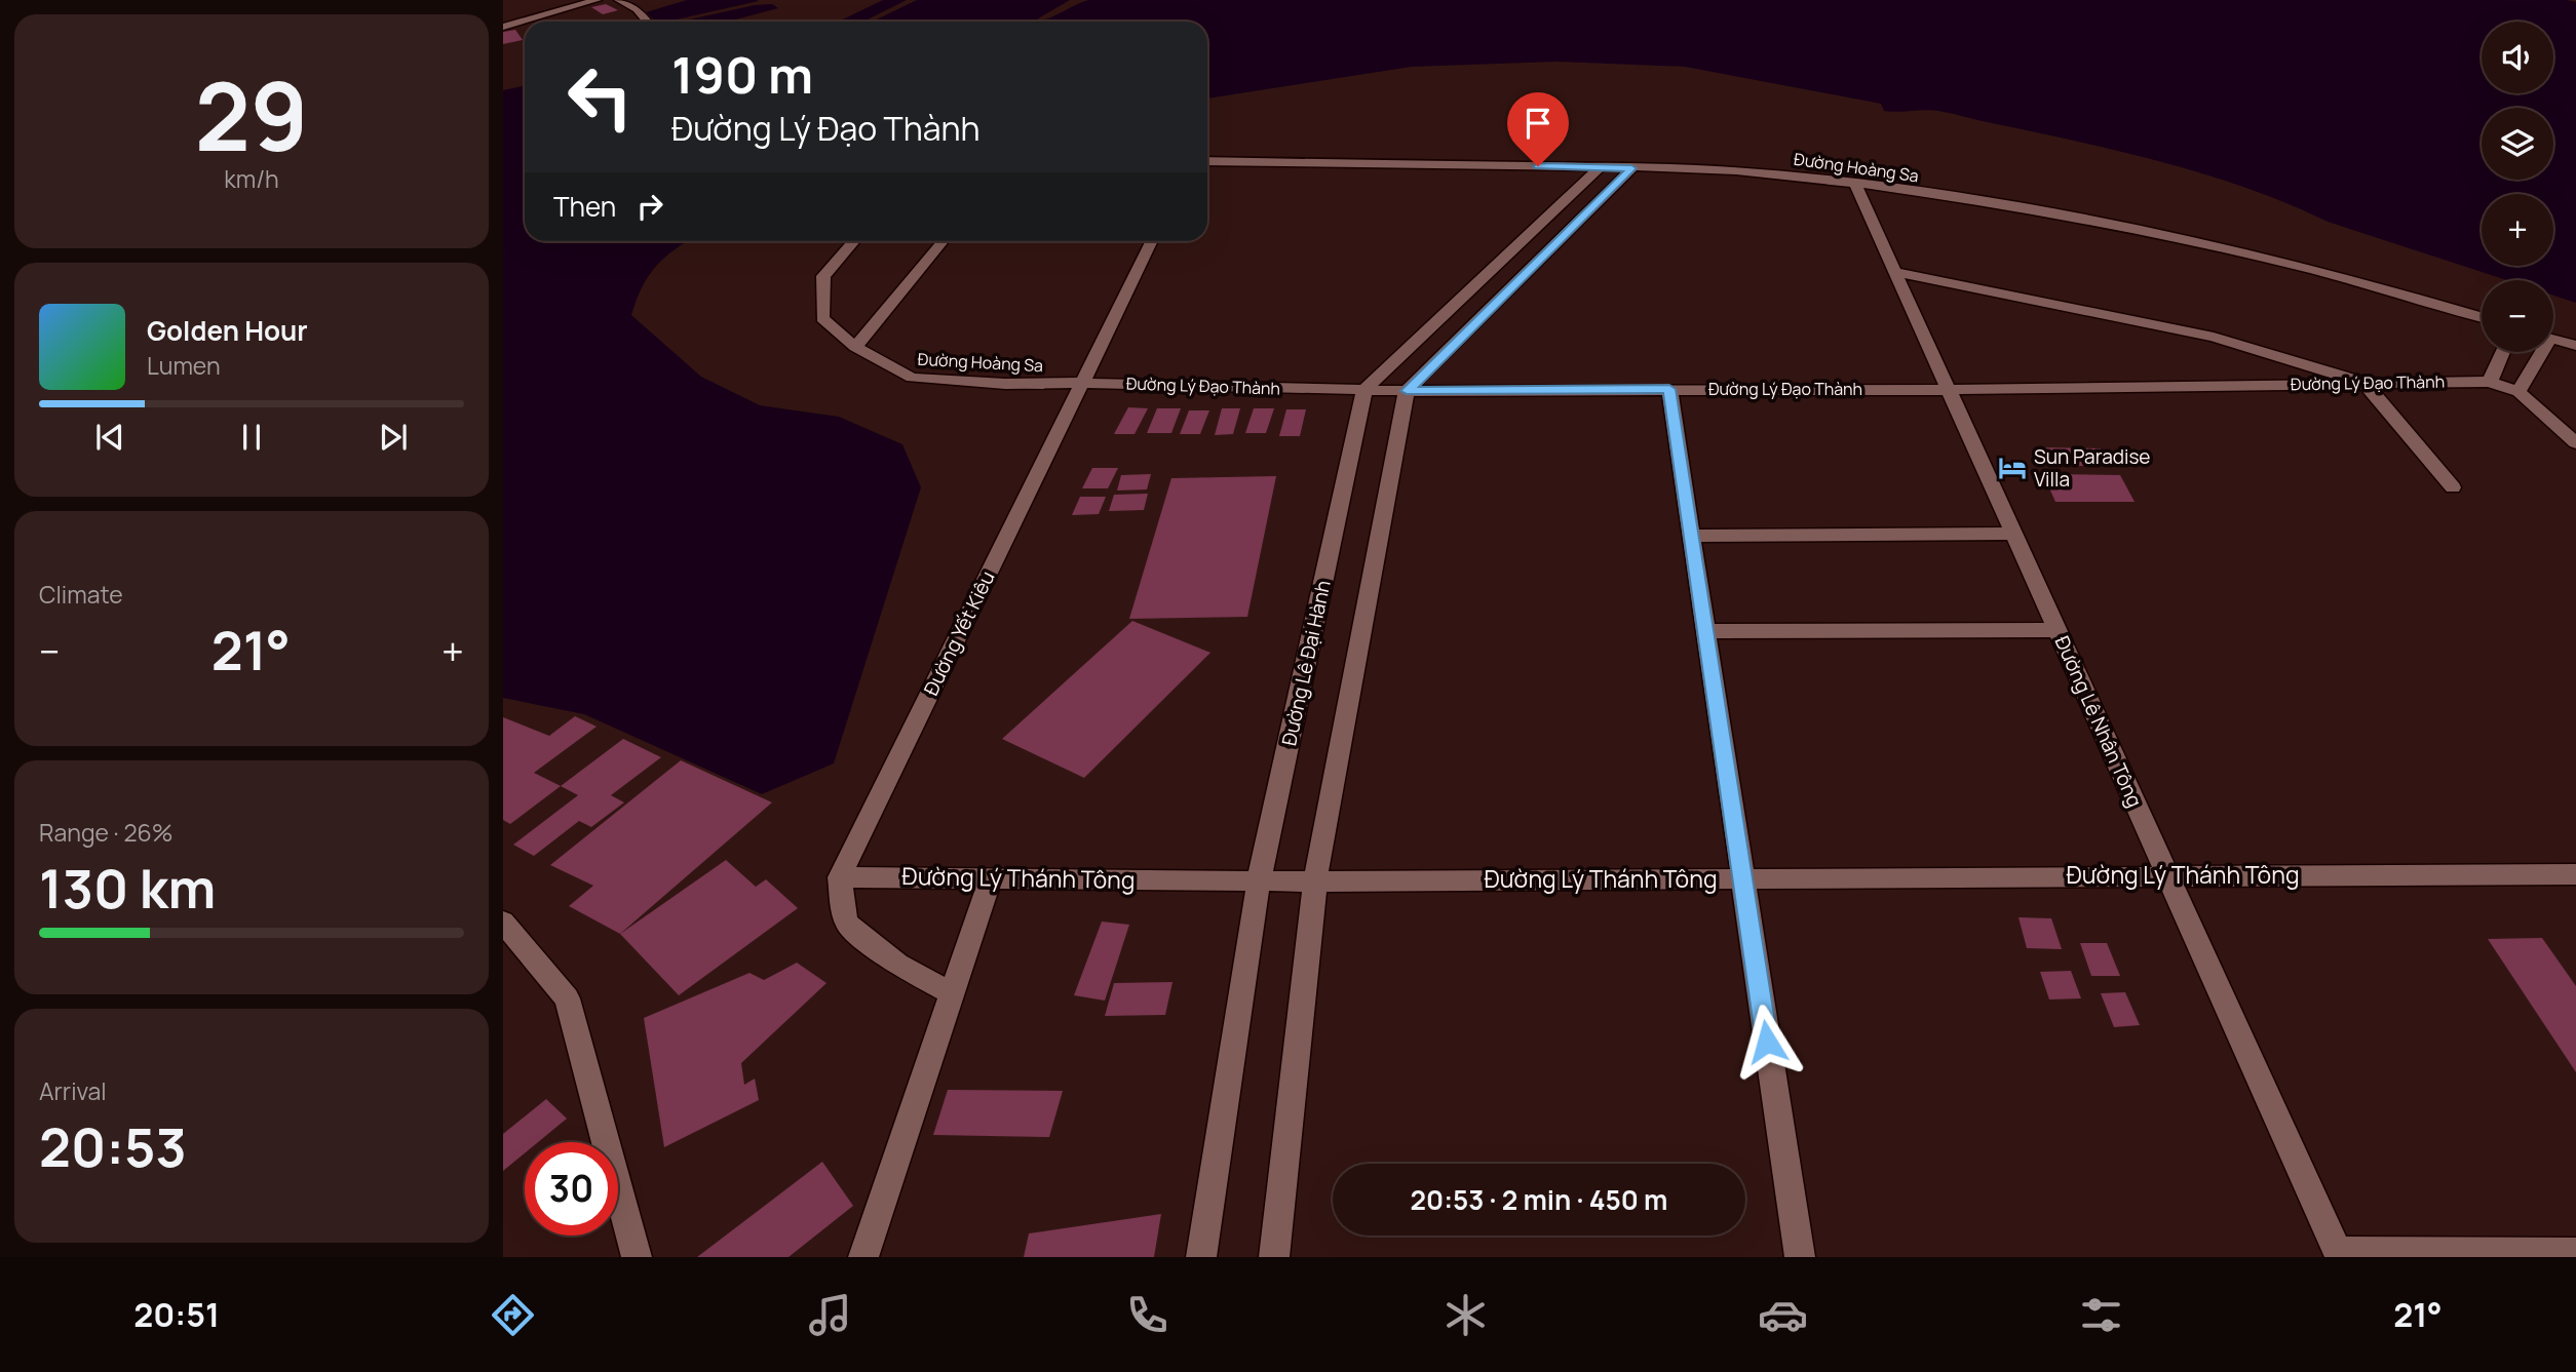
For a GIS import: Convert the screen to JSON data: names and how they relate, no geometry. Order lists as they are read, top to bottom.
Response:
{
  "streets": {
    "street": [
      "Đường Hoàng Sa",
      "Đường Lý Đạo Thành",
      "Đường Yết Kiêu",
      "Đường Lê Đại Hành",
      "Đường Lê Nhân Tông",
      "Đường Lý Thánh Tông"
    ]
  },
  "crossings": [
    ["Đường Hoàng Sa", "Đường Lý Đạo Thành"],
    ["Đường Hoàng Sa", "Đường Yết Kiêu"],
    ["Đường Hoàng Sa", "Đường Lê Nhân Tông"],
    ["Đường Lý Đạo Thành", "Đường Yết Kiêu"],
    ["Đường Lý Đạo Thành", "Đường Lê Đại Hành"],
    ["Đường Lý Đạo Thành", "Đường Lê Nhân Tông"],
    ["Đường Yết Kiêu", "Đường Lý Thánh Tông"],
    ["Đường Lê Đại Hành", "Đường Lý Thánh Tông"],
    ["Đường Lê Nhân Tông", "Đường Lý Thánh Tông"]
  ],
  "places": {
    "hotel": ["Sun Paradise Villa"]
  },
  "page": {
    "tile": [
      ["29", "km/h"],
      "Climate",
      ["Range · 26%", "130 km"],
      ["Arrival", "20:53"]
    ],
    "map_buttons": ["+", "−"],
    "turn": ["190 m", "Đường Lý Đạo Thành"],
    "then": "Then",
    "song": ["Golden Hour", "Lumen"],
    "heat": ["−", "21°", "+"],
    "limit": "30",
    "trip": "20:53 · 2 min · 450 m",
    "tabs": ["20:51", "21°"]
  }
}
